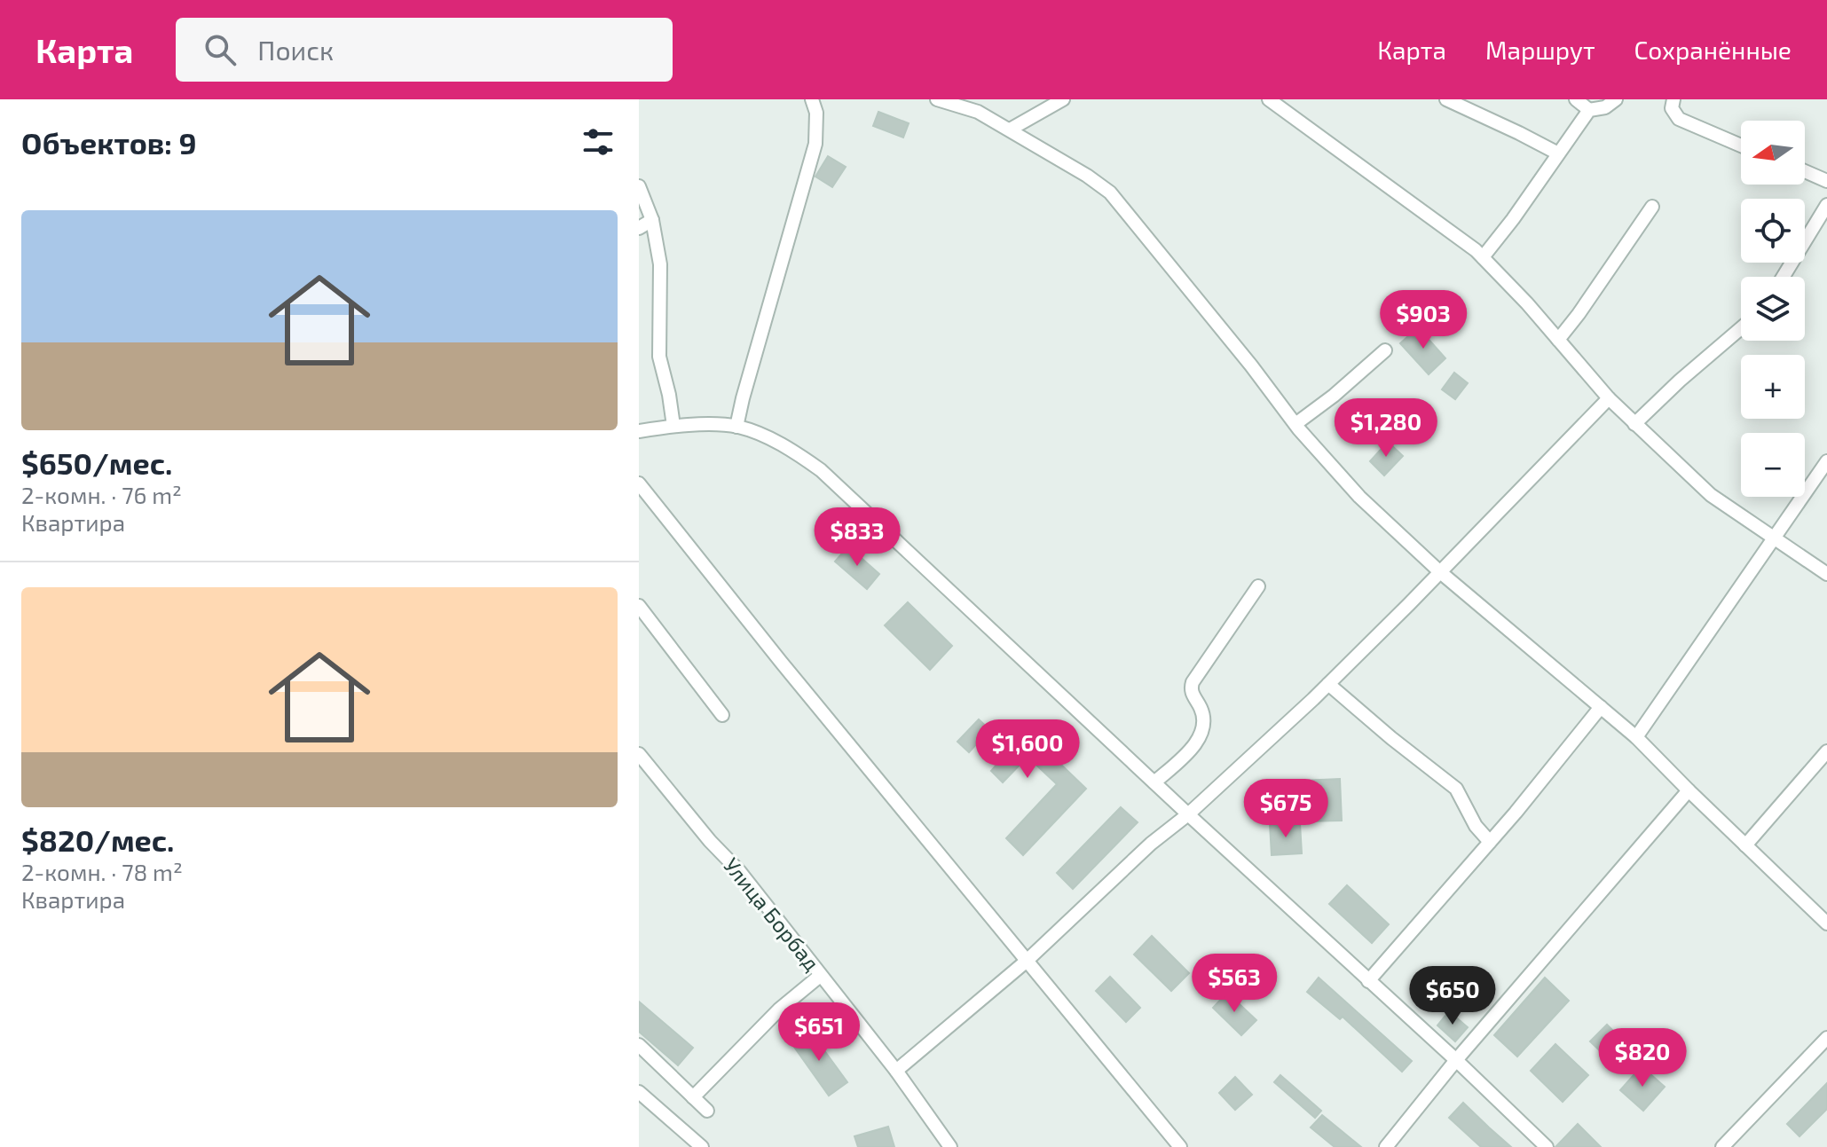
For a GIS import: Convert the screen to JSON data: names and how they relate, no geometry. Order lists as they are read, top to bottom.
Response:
{
  "streets": {
    "street": ["Улица Борбад"]
  },
  "north": "left",
  "page": {
    "header": "Карта",
    "search": "Поиск",
    "nav": ["Карта", "Маршрут", "Сохранённые"],
    "heading": "Объектов: 9",
    "map_buttons": ["+", "−"],
    "list": [
      {
        "name": "$650/мес.",
        "note": "2-комн. · 76 m² · Квартира"
      },
      {
        "name": "$820/мес.",
        "note": "2-комн. · 78 m² · Квартира"
      }
    ],
    "price": [
      "$903",
      "$1,280",
      "$833",
      "$1,600",
      "$675",
      "$563",
      "$650",
      "$651",
      "$820"
    ]
  }
}
